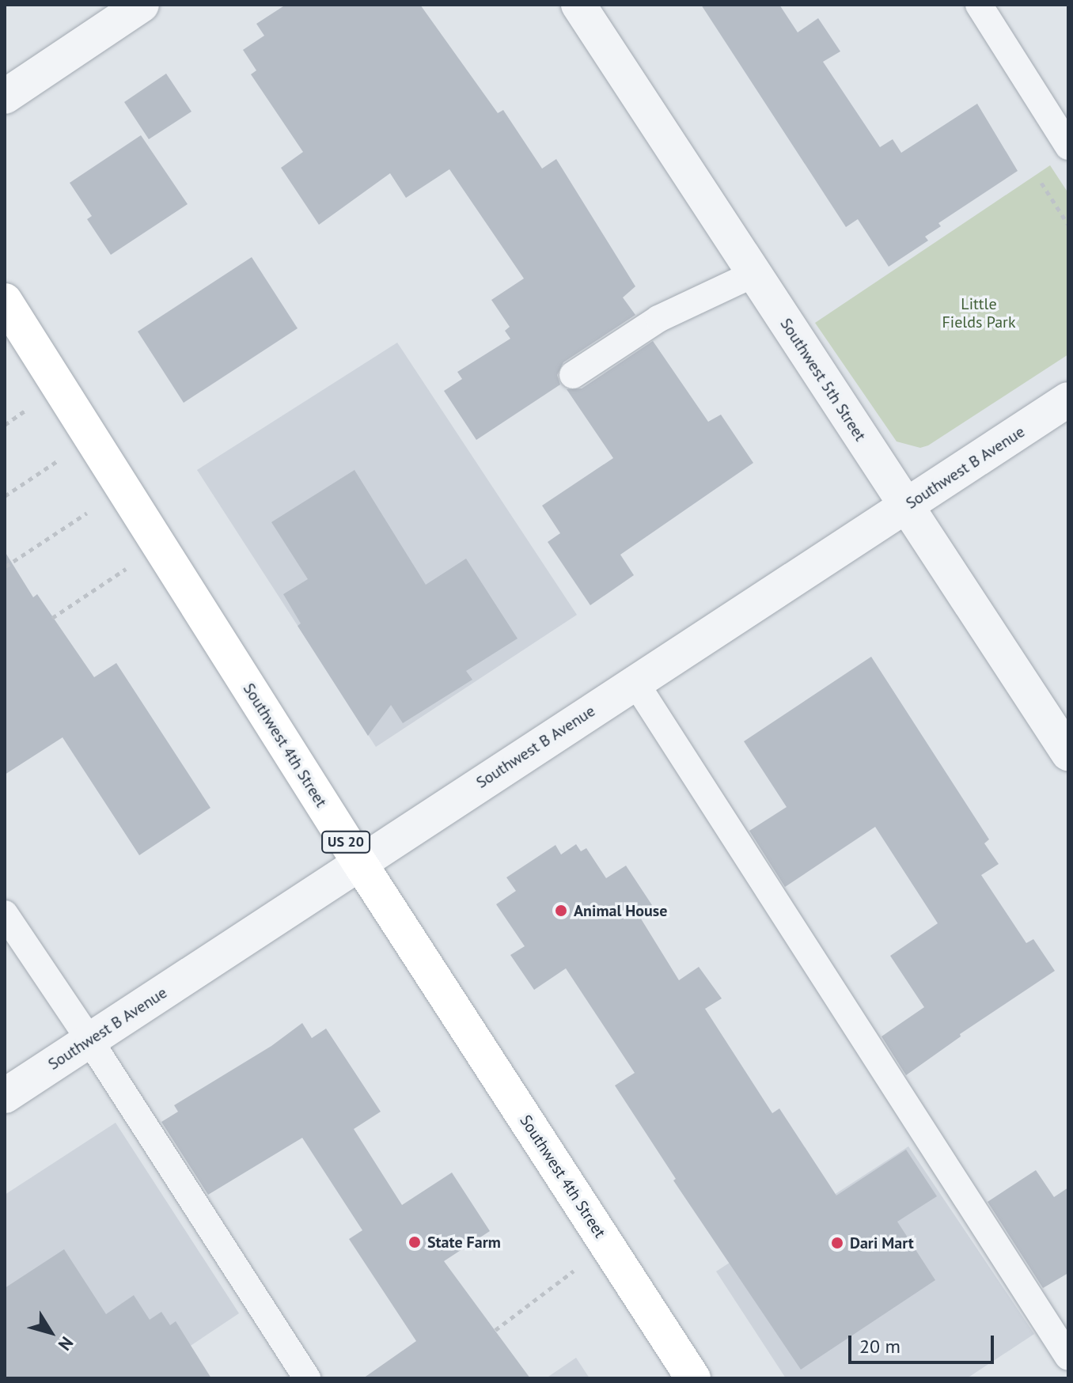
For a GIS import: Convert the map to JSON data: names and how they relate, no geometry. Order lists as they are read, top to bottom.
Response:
{
  "streets": {
    "highway": ["Southwest 4th Street", "US 20"],
    "street": ["Southwest 5th Street", "Southwest B Avenue"]
  },
  "crossings": [
    ["Southwest 5th Street", "Southwest B Avenue"],
    ["Southwest B Avenue", "Southwest 4th Street"]
  ],
  "parks": ["Little Fields Park"],
  "places": ["Animal House", "State Farm", "Dari Mart"],
  "scale_bar": "20 m",
  "north": "bottom right"
}
